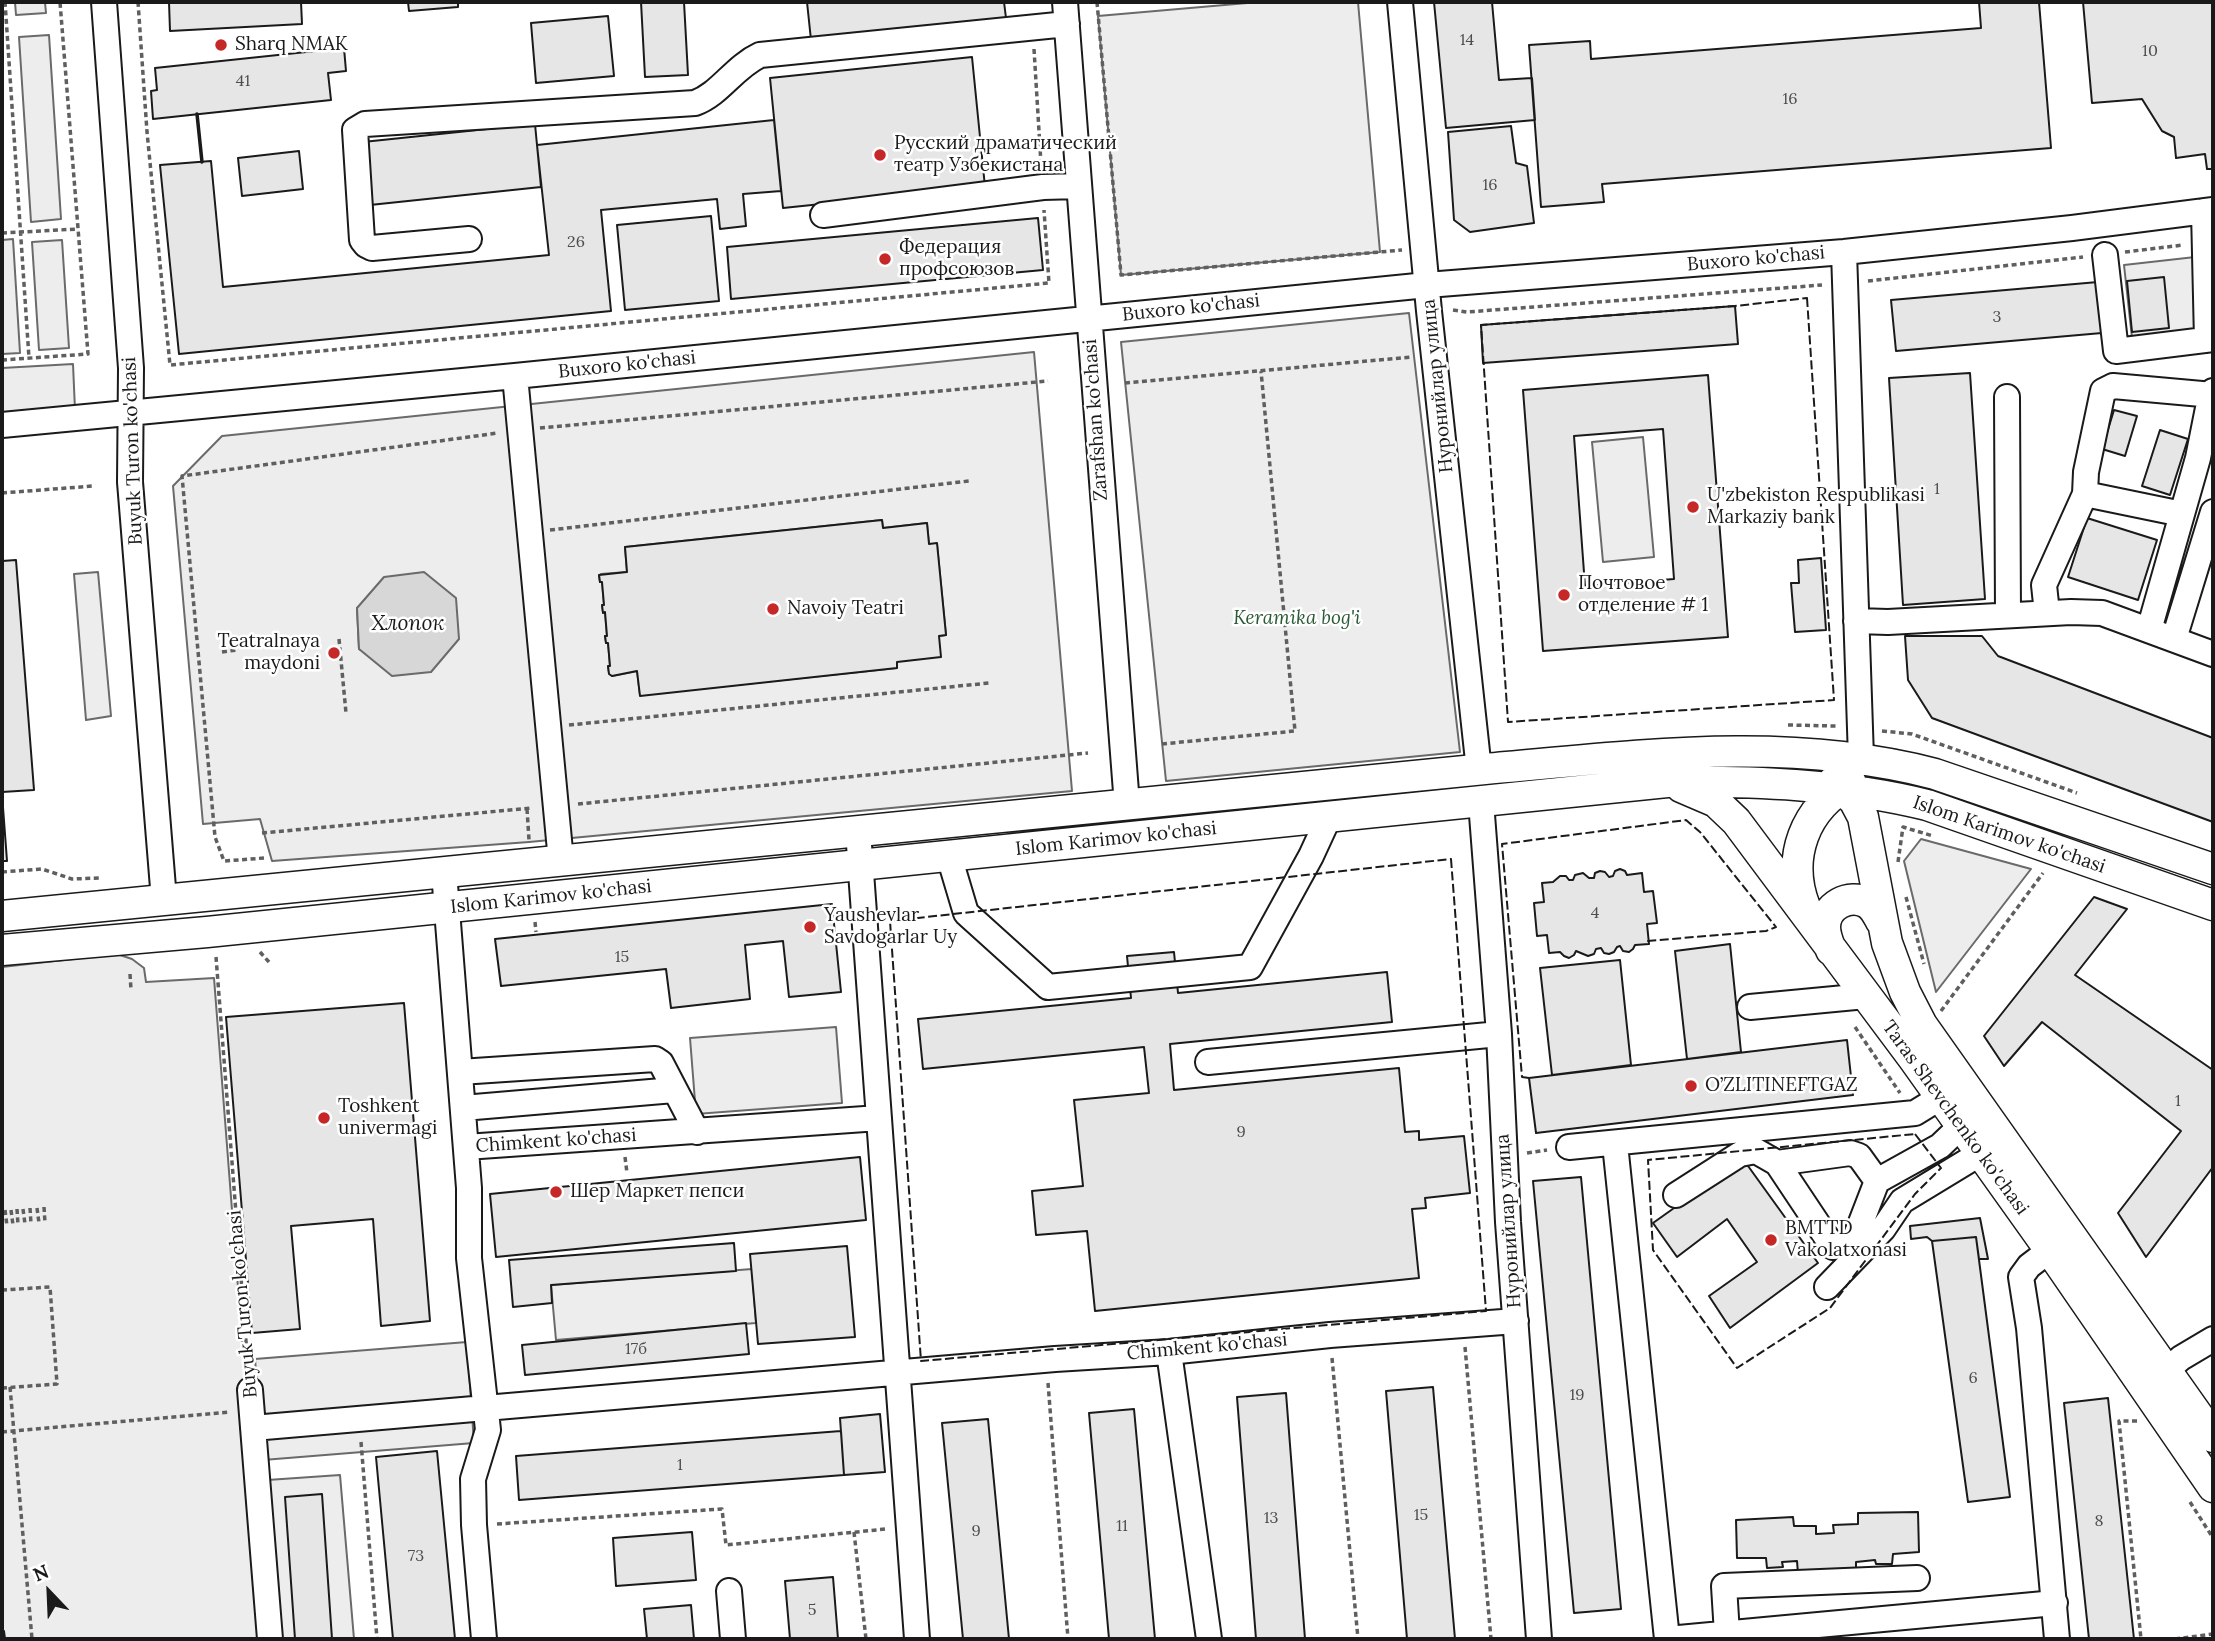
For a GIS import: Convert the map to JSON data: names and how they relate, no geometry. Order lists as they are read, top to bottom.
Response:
{
  "streets": {
    "main road": ["Zarafshan ko'chasi", "Islom Karimov ko'chasi", "Taras Shevchenko ko'chasi"],
    "street": [
      "Buxoro ko'chasi",
      "Нуронийлар улица",
      "Buyuk Turon ko'chasi",
      "Chimkent ko'chasi"
    ]
  },
  "crossings": [
    ["Buxoro ko'chasi", "Нуронийлар улица"],
    ["Buxoro ko'chasi", "Zarafshan ko'chasi"],
    ["Buxoro ko'chasi", "Buyuk Turon ko'chasi"],
    ["Нуронийлар улица", "Islom Karimov ko'chasi"],
    ["Нуронийлар улица", "Chimkent ko'chasi"],
    ["Zarafshan ko'chasi", "Islom Karimov ko'chasi"],
    ["Buyuk Turon ko'chasi", "Islom Karimov ko'chasi"],
    ["Buyuk Turon ko'chasi", "Chimkent ko'chasi"],
    ["Islom Karimov ko'chasi", "Taras Shevchenko ko'chasi"],
    ["Islom Karimov ko'chasi", "Chimkent ko'chasi"]
  ],
  "water": ["Хлопок"],
  "parks": ["Keramika bog'i"],
  "places": [
    "Sharq NMAK",
    "Русский драматический театр Узбекистана",
    "Федерация профсоюзов",
    "U'zbekiston Respublikasi Markaziy bank",
    "Почтовое отделение # 1",
    "Navoiy Teatri",
    "Teatralnaya maydoni",
    "Yaushevlar Savdogarlar Uy",
    "O’ZLITINEFTGAZ",
    "Toshkent univermagi",
    "Шер Маркет пепси",
    "BMTTD Vakolatxonasi"
  ],
  "house_numbers": [
    "14",
    "10",
    "41",
    "16",
    "16",
    "26",
    "3",
    "1",
    "4",
    "15",
    "1",
    "9",
    "17б",
    "6",
    "19",
    "1",
    "15",
    "13",
    "8",
    "11",
    "9",
    "73",
    "5"
  ],
  "north": "top left"
}
